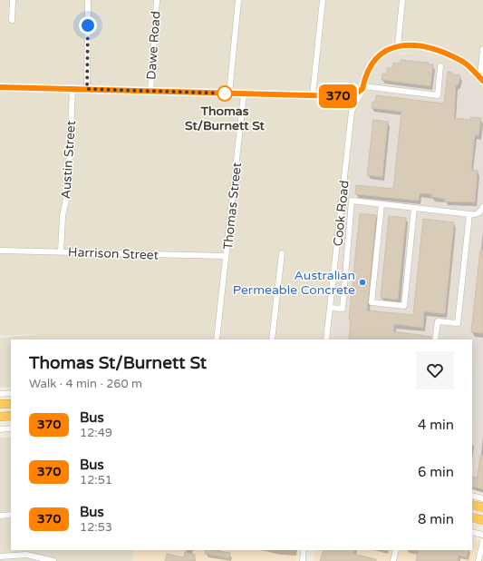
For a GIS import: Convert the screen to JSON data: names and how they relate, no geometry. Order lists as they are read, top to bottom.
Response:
{
  "streets": {
    "street": [
      "Dawe Road",
      "Austin Street",
      "Thomas Street",
      "Cook Road",
      "Harrison Street"
    ]
  },
  "crossings": [
    ["Austin Street", "Harrison Street"],
    ["Thomas Street", "Harrison Street"]
  ],
  "places": ["Thomas St/Burnett St", "Australian Permeable Concrete"],
  "lines": ["bus line 370"],
  "page": {
    "on_map": "370",
    "heading": ["Thomas St/Burnett St", "Walk · 4 min · 260 m"],
    "list": [
      {
        "mark": "370",
        "name": "Bus",
        "note": "12:49",
        "value": "4 min"
      },
      {
        "mark": "370",
        "name": "Bus",
        "note": "12:51",
        "value": "6 min"
      },
      {
        "mark": "370",
        "name": "Bus",
        "note": "12:53",
        "value": "8 min"
      }
    ]
  }
}
